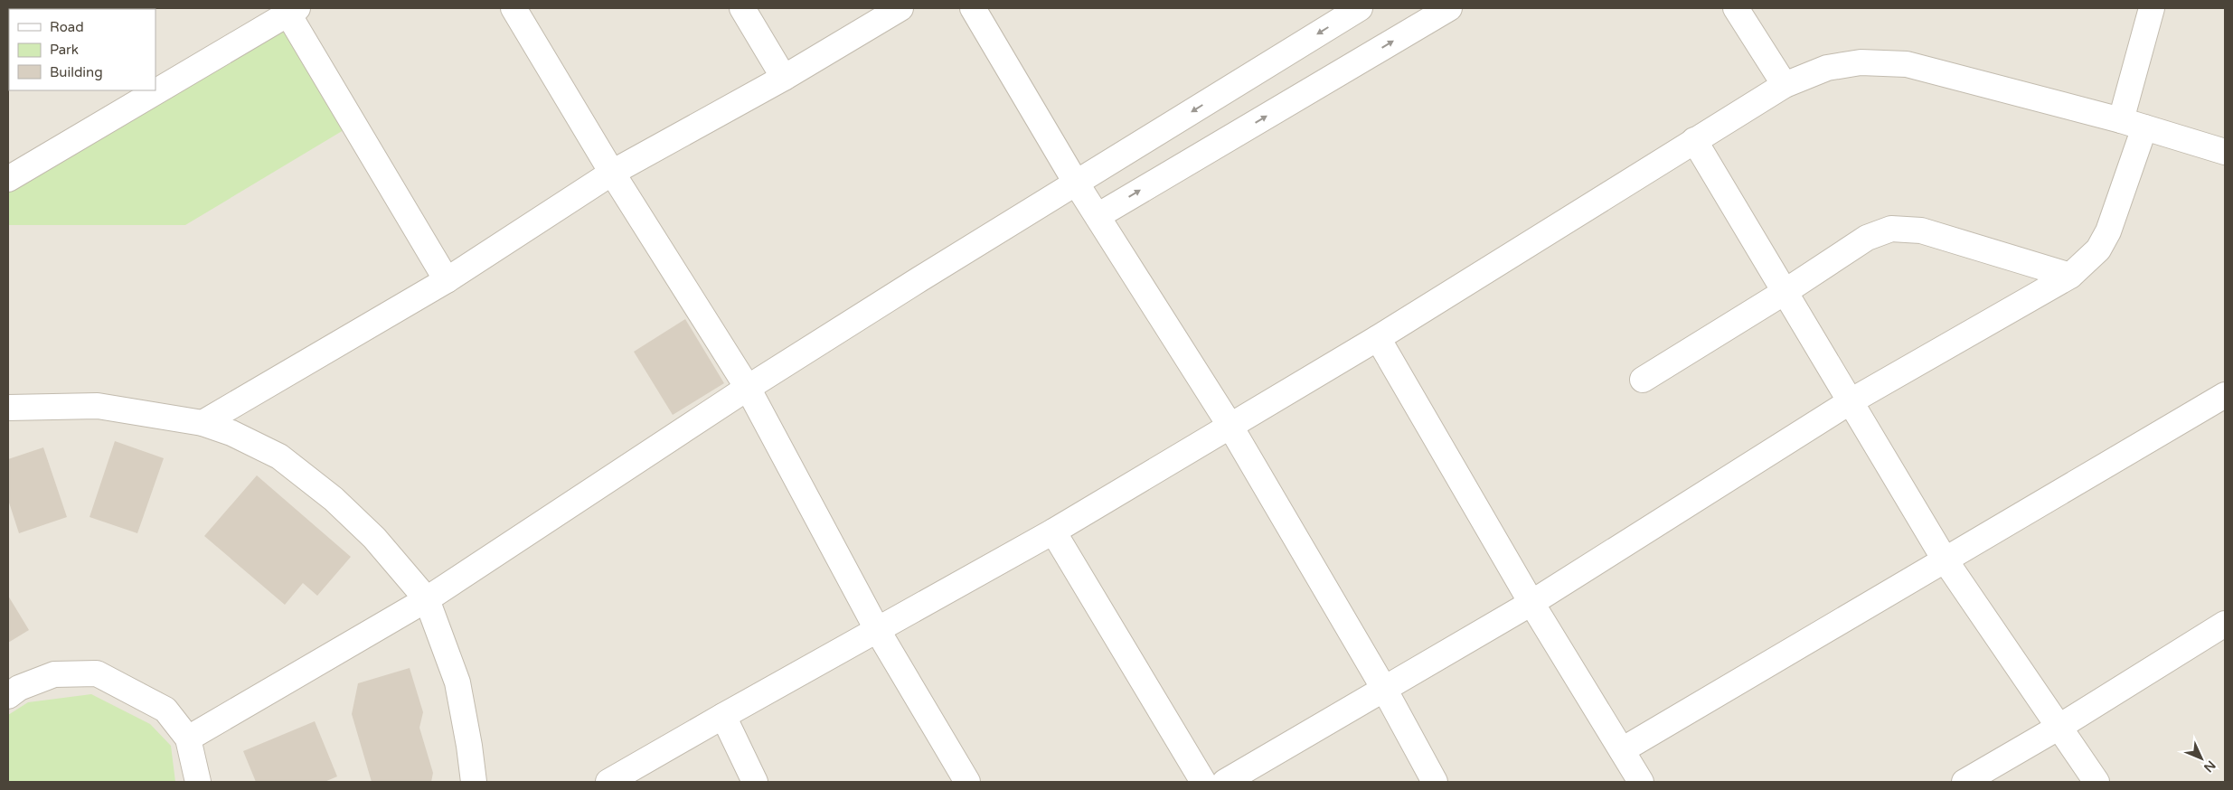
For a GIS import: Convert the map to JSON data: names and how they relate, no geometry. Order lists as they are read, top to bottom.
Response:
{
  "legend": ["Road", "Park", "Building"],
  "north": "bottom right"
}
